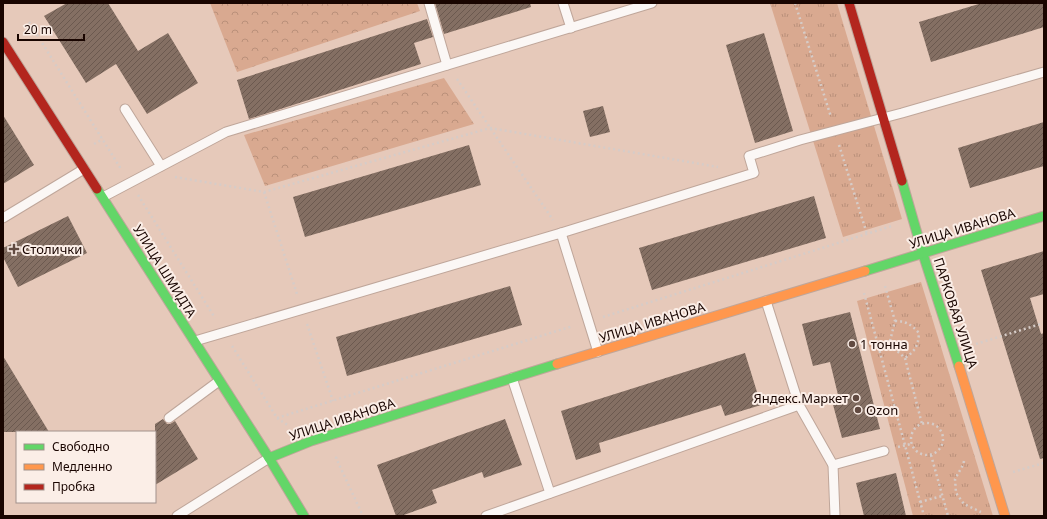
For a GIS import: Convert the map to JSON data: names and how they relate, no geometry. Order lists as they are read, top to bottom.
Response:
{
  "streets": {
    "street": ["УЛИЦА ИВАНОВА", "УЛИЦА ШМИДТА", "ПАРКОВАЯ УЛИЦА"]
  },
  "crossings": [
    ["УЛИЦА ИВАНОВА", "УЛИЦА ШМИДТА"],
    ["УЛИЦА ИВАНОВА", "ПАРКОВАЯ УЛИЦА"]
  ],
  "places": {
    "health": ["Столички"],
    "other": ["1 тонна", "Яндекс.Маркет", "Ozon"]
  },
  "legend": ["Свободно", "Медленно", "Пробка"],
  "scale_bar": "20 m"
}
